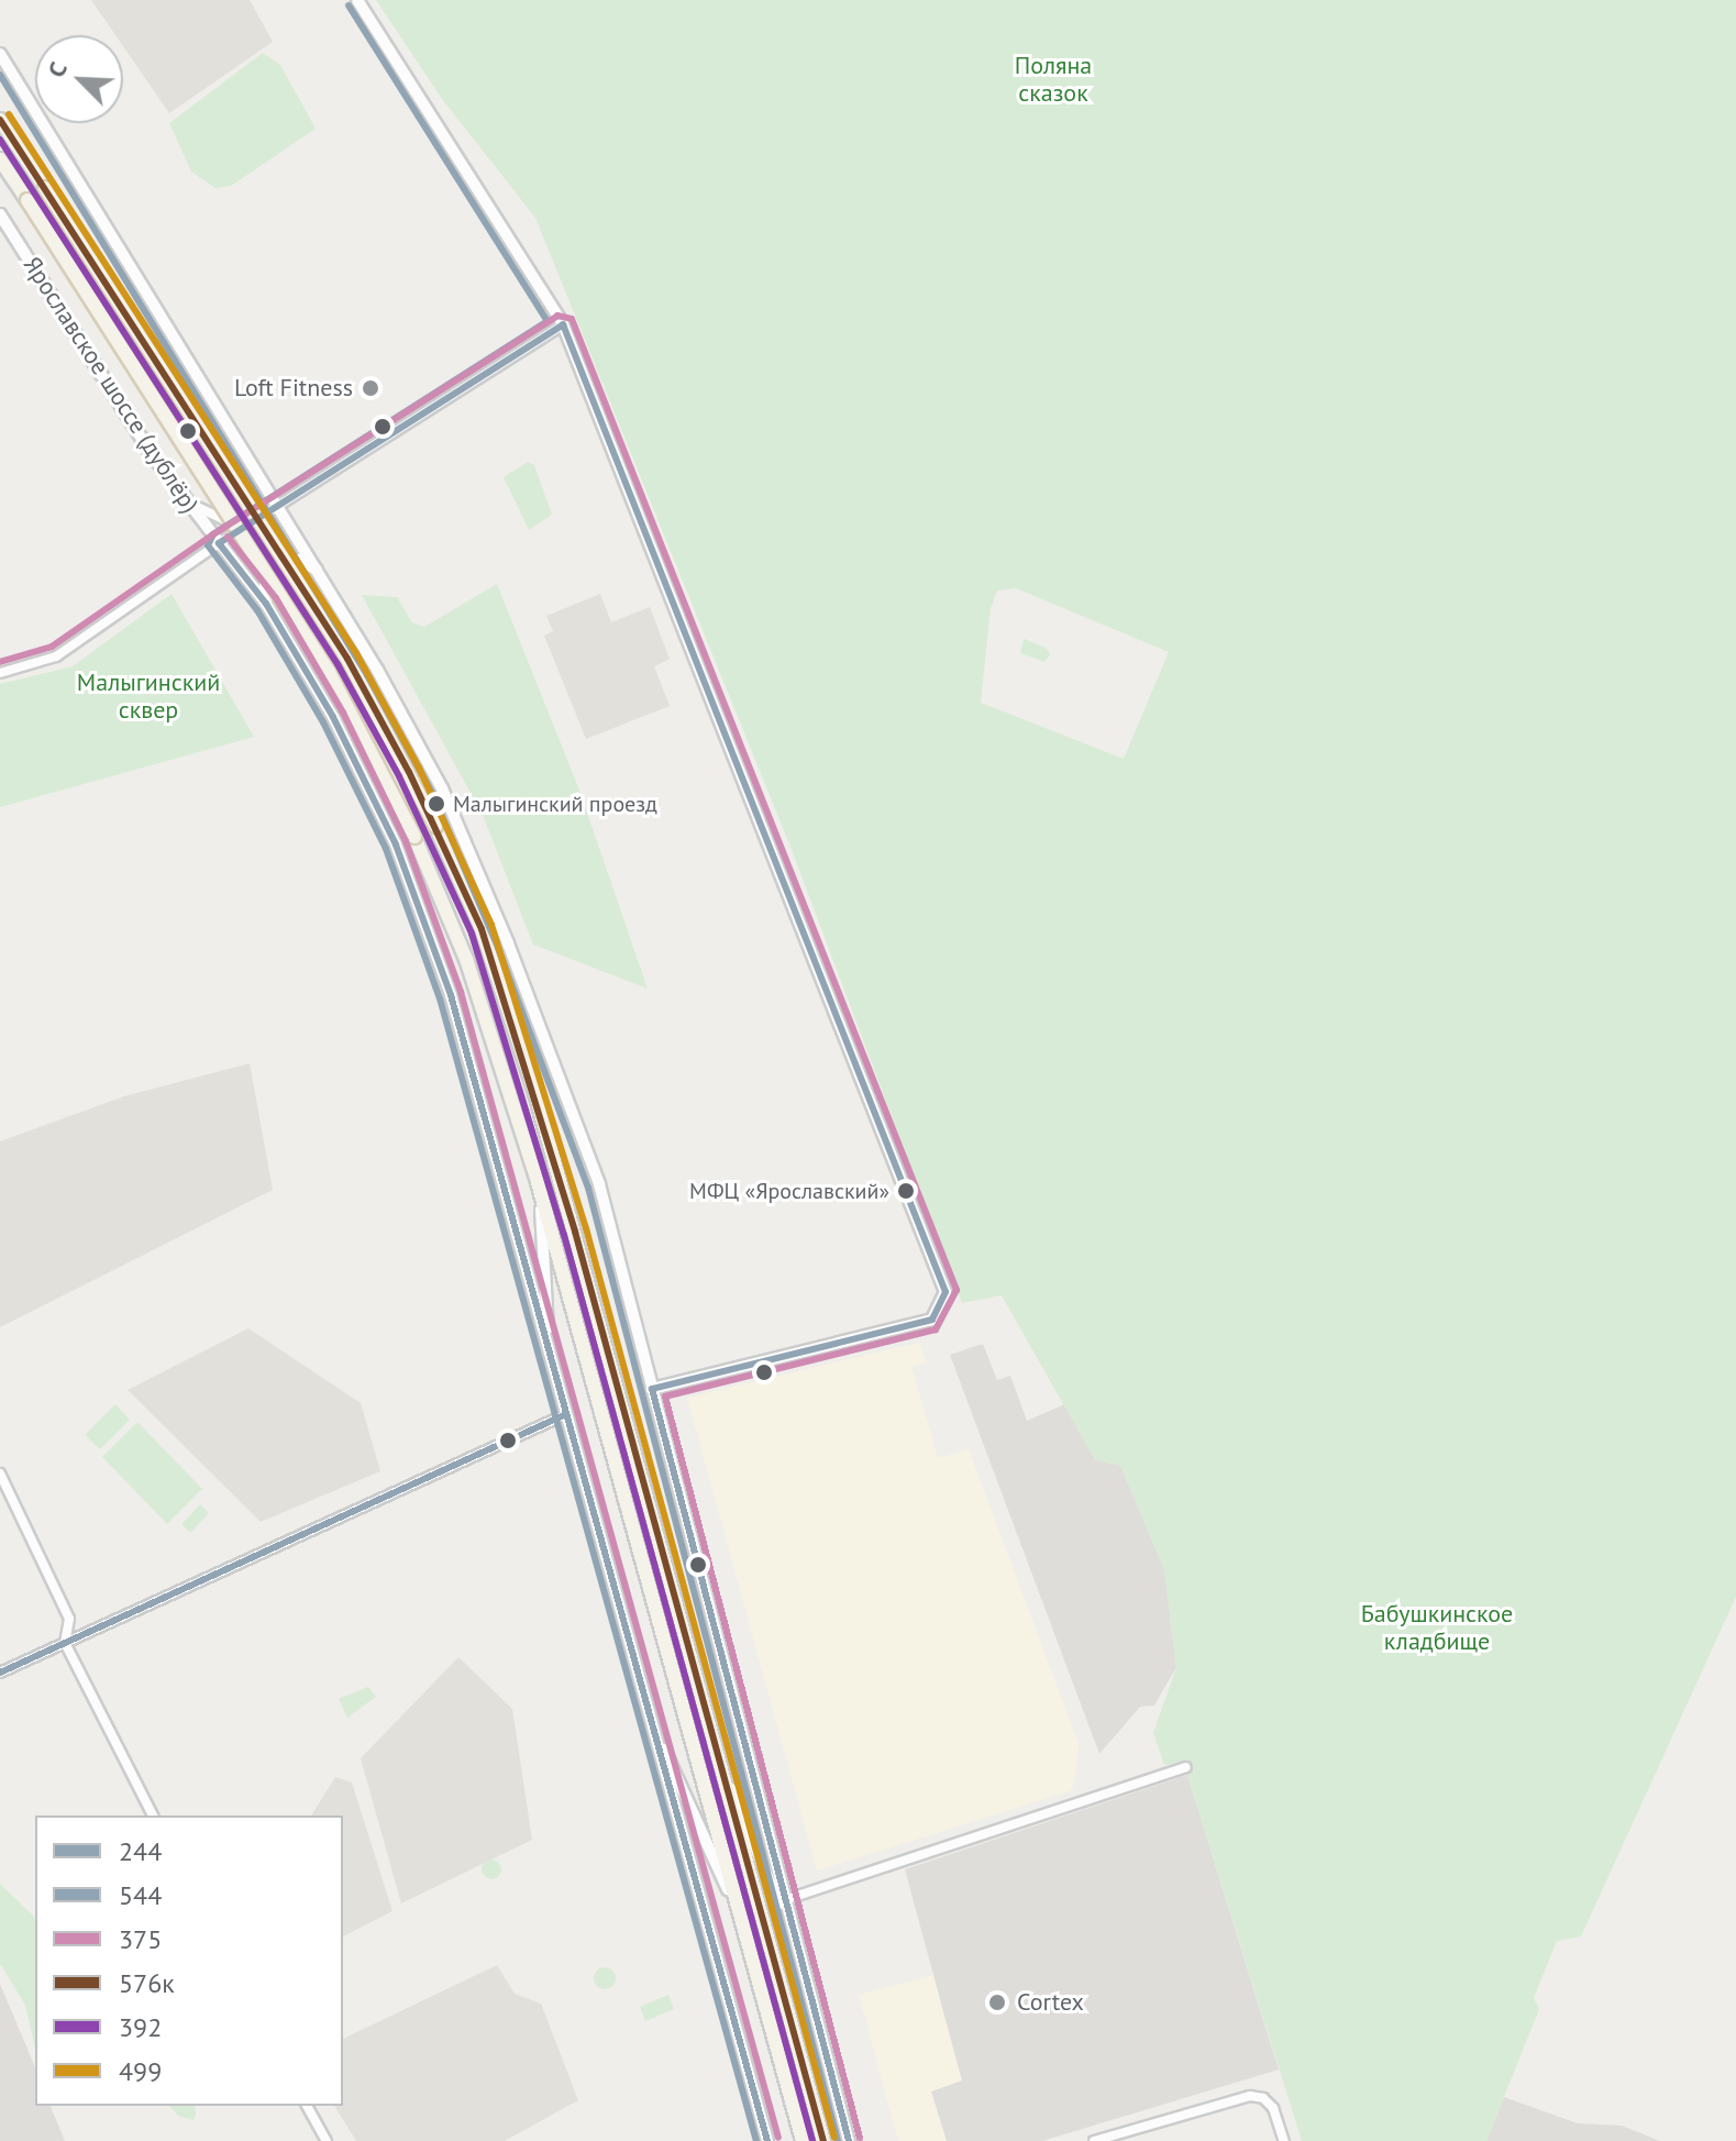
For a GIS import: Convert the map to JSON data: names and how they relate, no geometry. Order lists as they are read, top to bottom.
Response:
{
  "streets": {
    "street": ["Ярославское шоссе (дублёр)"]
  },
  "parks": ["Поляна сказок", "Малыгинский сквер", "Бабушкинское кладбище"],
  "places": [
    "Loft Fitness",
    "Малыгинский проезд",
    "МФЦ «Ярославский»",
    "Cortex"
  ],
  "lines": [
    "transit line 544",
    "transit line 499",
    "transit line 576к",
    "transit line 392",
    "transit line 375",
    "transit line 244"
  ],
  "legend": [
    "244",
    "544",
    "375",
    "576к",
    "392",
    "499"
  ],
  "north": "top left"
}
